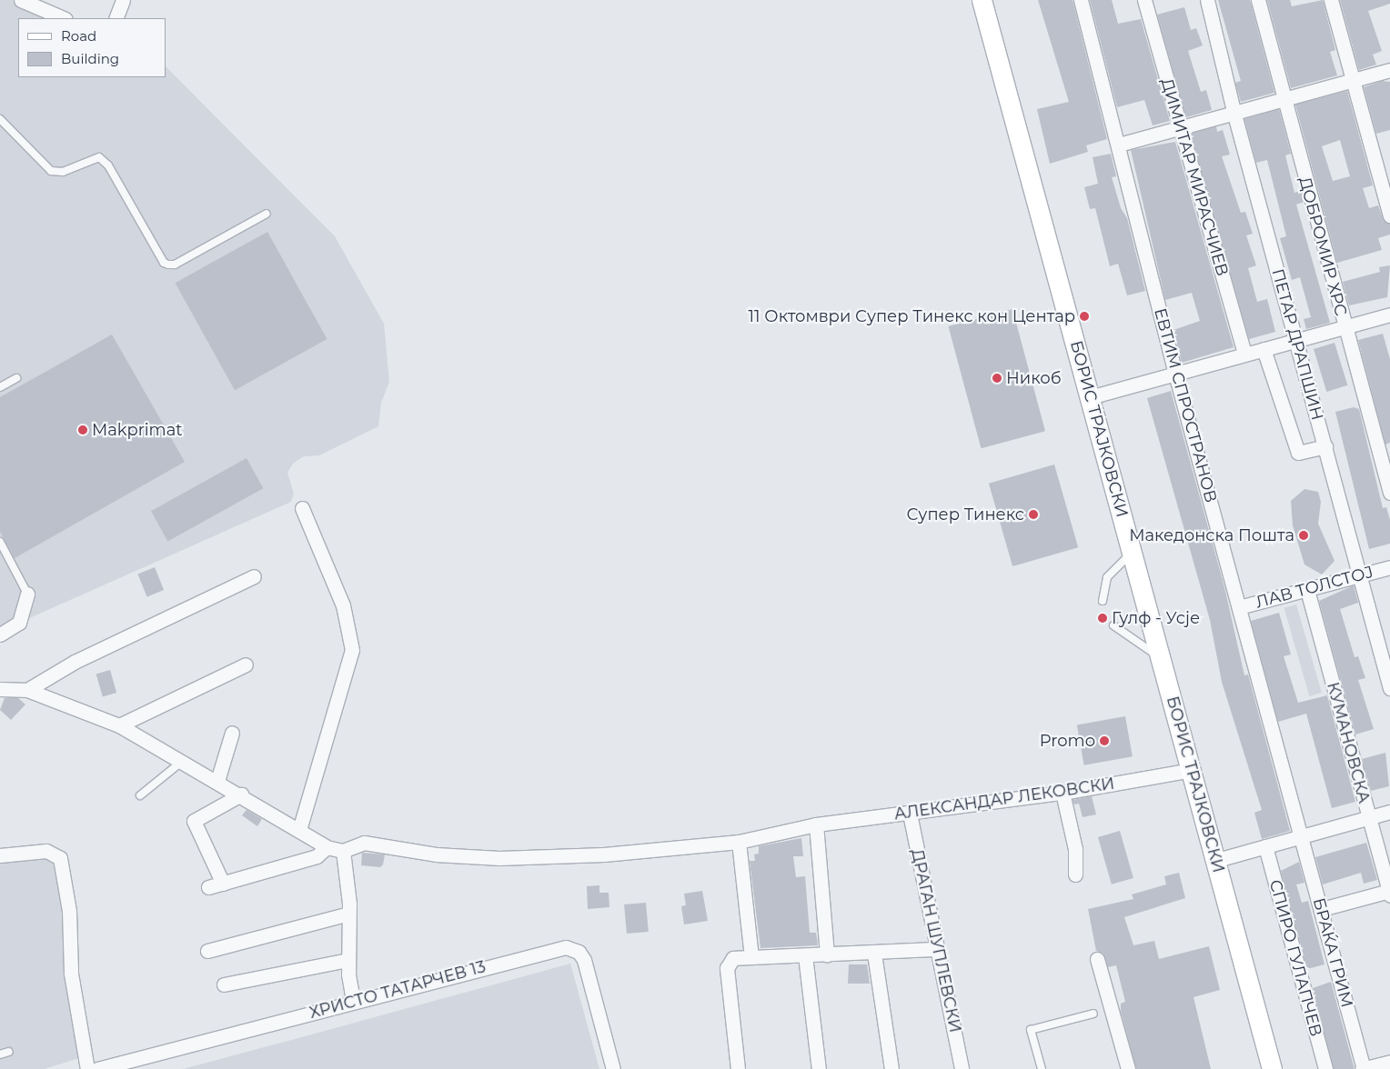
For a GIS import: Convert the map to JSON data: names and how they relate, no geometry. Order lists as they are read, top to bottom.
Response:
{
  "streets": {
    "street": [
      "ДИМИТАР МИРАСЧИЕВ",
      "ДОБРОМИР ХРС",
      "ПЕТАР ДРАПШИН",
      "ЕВТИМ СПРОСТРАНОВ",
      "БОРИС ТРАЈКОВСКИ",
      "ЛАВ ТОЛСТОЈ",
      "КУМАНОВСКА",
      "АЛЕКСАНДАР ЛЕКОВСКИ",
      "ДРАГАН ШУПЛЕВСКИ",
      "БРАЌА ГРИМ",
      "СПИРО ГУЛАПЧЕВ",
      "ХРИСТО ТАТАРЧЕВ 13"
    ]
  },
  "crossings": [
    ["ПЕТАР ДРАПШИН", "ЛАВ ТОЛСТОЈ"],
    ["ЕВТИМ СПРОСТРАНОВ", "ЛАВ ТОЛСТОЈ"],
    ["ЕВТИМ СПРОСТРАНОВ", "БРАЌА ГРИМ"],
    ["БОРИС ТРАЈКОВСКИ", "АЛЕКСАНДАР ЛЕКОВСКИ"],
    ["ЛАВ ТОЛСТОЈ", "КУМАНОВСКА"],
    ["АЛЕКСАНДАР ЛЕКОВСКИ", "ДРАГАН ШУПЛЕВСКИ"]
  ],
  "places": [
    "11 Октомври Супер Тинекс кон Центар",
    "Никоб",
    "Makprimat",
    "Супер Тинекс",
    "Македонска Пошта",
    "Гулф - Усје",
    "Promo"
  ],
  "legend": ["Road", "Building"]
}
